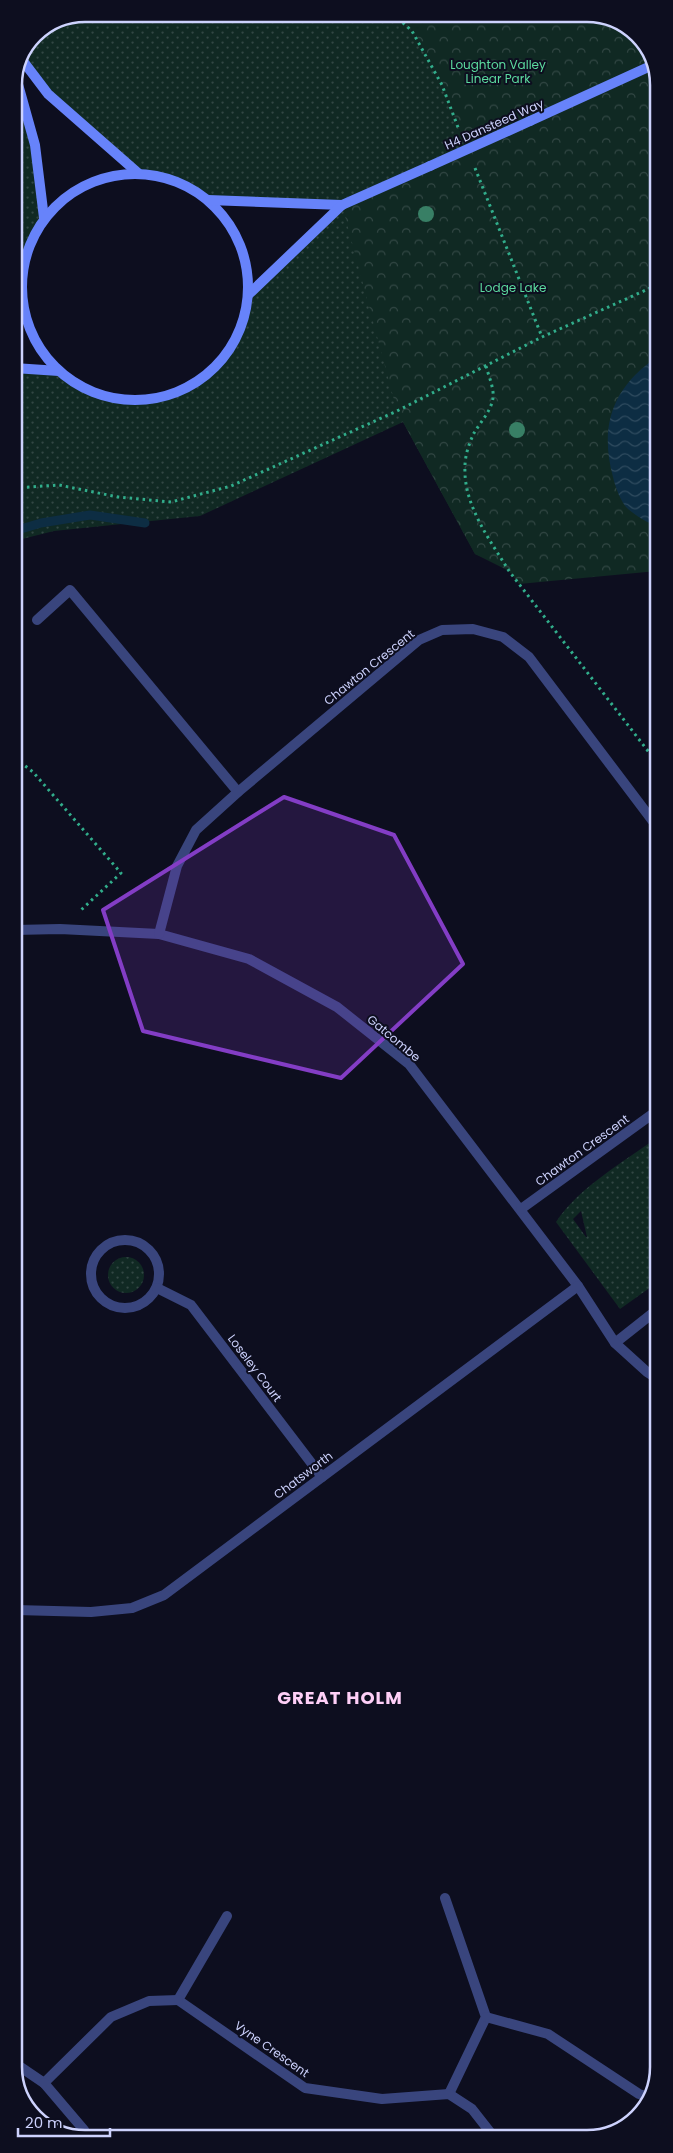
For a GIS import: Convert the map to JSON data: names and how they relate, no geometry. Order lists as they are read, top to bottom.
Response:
{
  "streets": {
    "street": [
      "H4 Dansteed Way",
      "Chawton Crescent",
      "Gatcombe",
      "Loseley Court",
      "Chatsworth",
      "Vyne Crescent"
    ]
  },
  "crossings": [
    ["Chawton Crescent", "Gatcombe"],
    ["Gatcombe", "Chatsworth"],
    ["Loseley Court", "Chatsworth"]
  ],
  "districts": ["GREAT HOLM"],
  "parks": ["Loughton Valley Linear Park", "Lodge Lake"],
  "scale_bar": "20 m"
}
